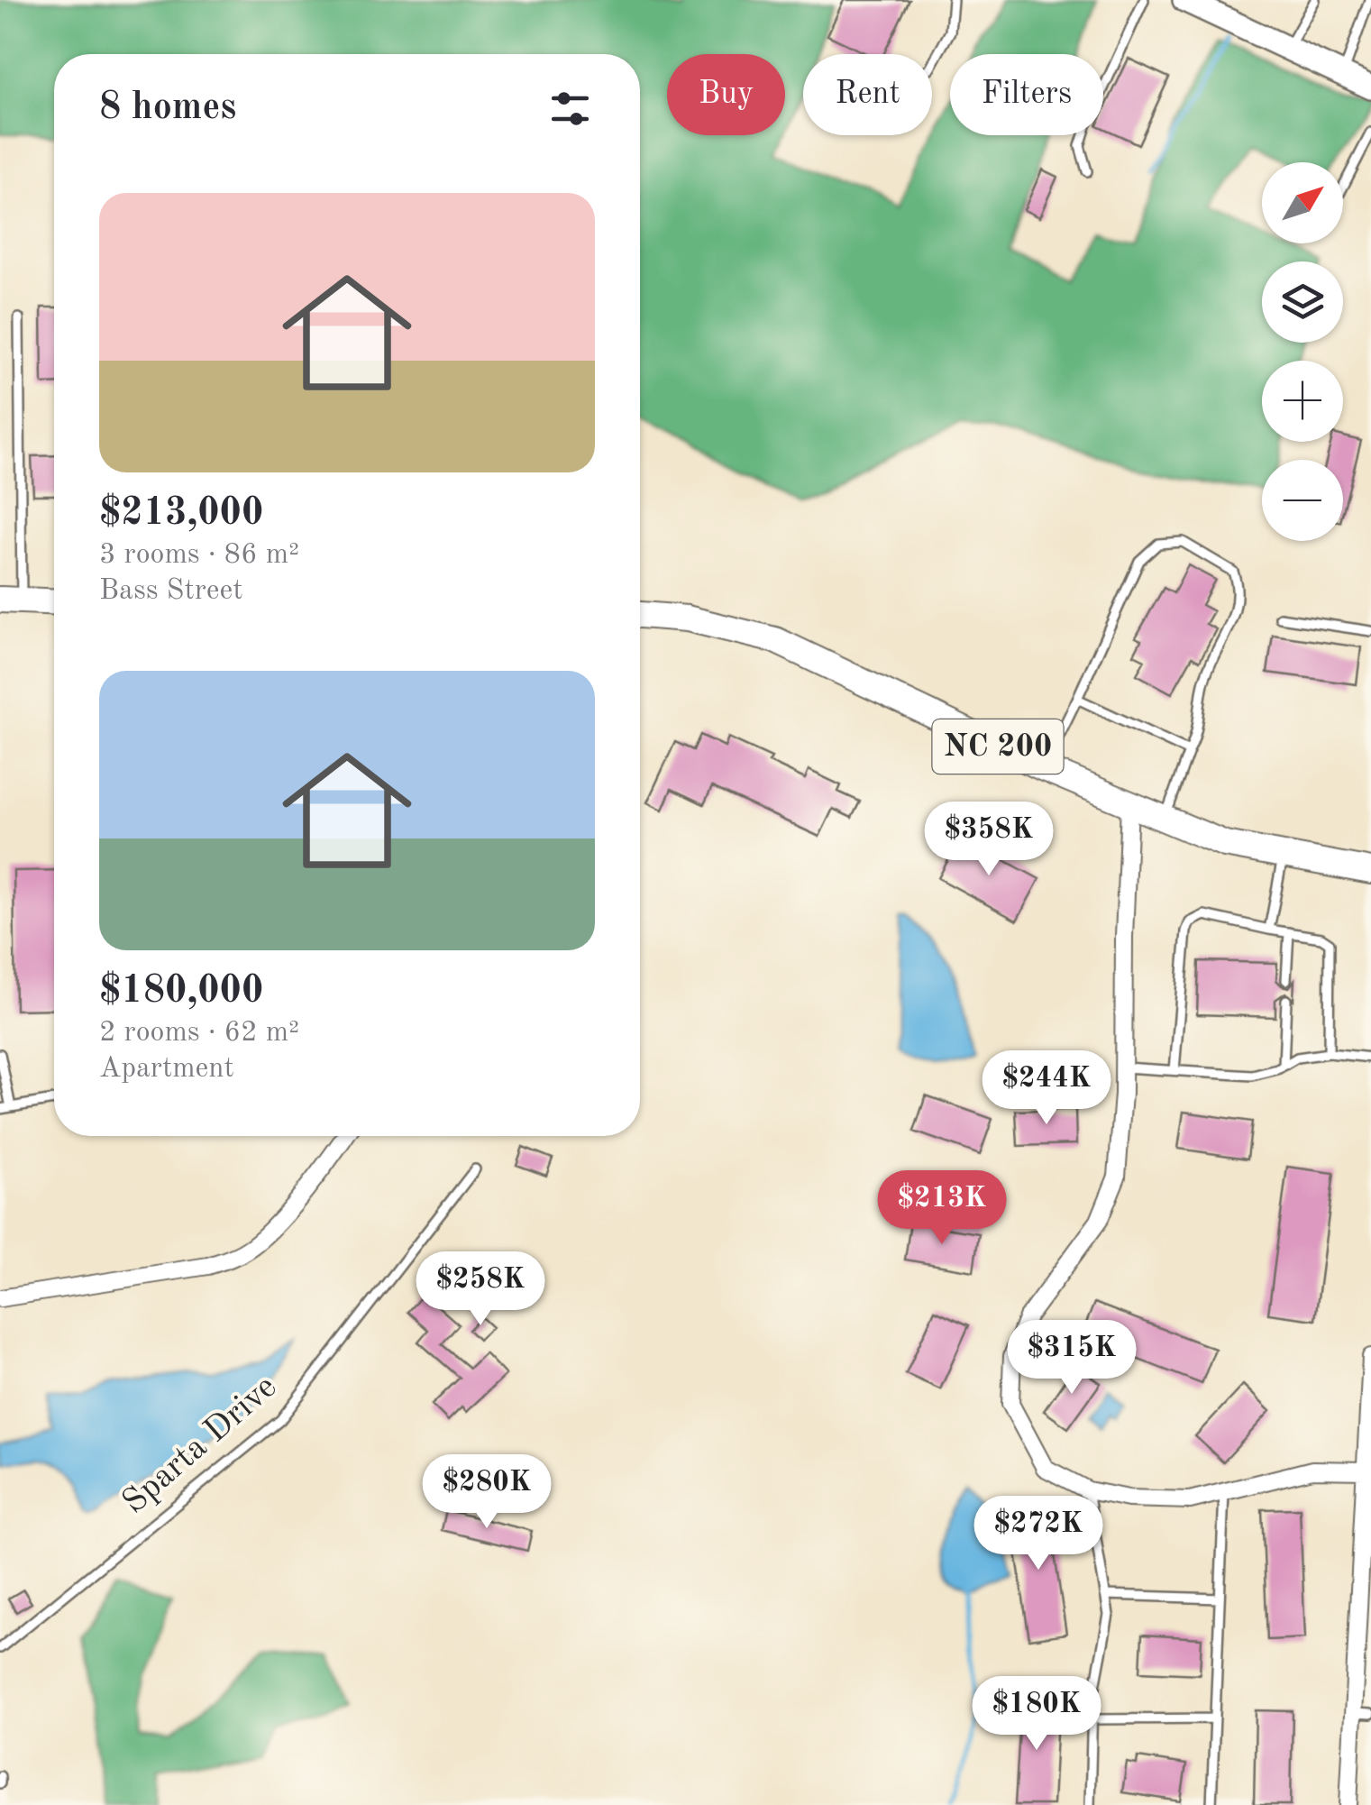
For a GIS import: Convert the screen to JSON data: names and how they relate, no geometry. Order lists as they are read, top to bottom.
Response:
{
  "streets": {
    "main road": ["NC 200"],
    "lane": ["Sparta Drive"]
  },
  "north": "top right",
  "page": {
    "chip": ["Buy", "Rent", "Filters"],
    "heading": "8 homes",
    "map_buttons": ["+", "−"],
    "list": [
      {
        "name": "$213,000",
        "note": "3 rooms · 86 m² · Bass Street"
      },
      {
        "name": "$180,000",
        "note": "2 rooms · 62 m² · Apartment"
      }
    ],
    "price": [
      "$358K",
      "$244K",
      "$213K",
      "$258K",
      "$315K",
      "$280K",
      "$272K",
      "$180K"
    ]
  }
}
